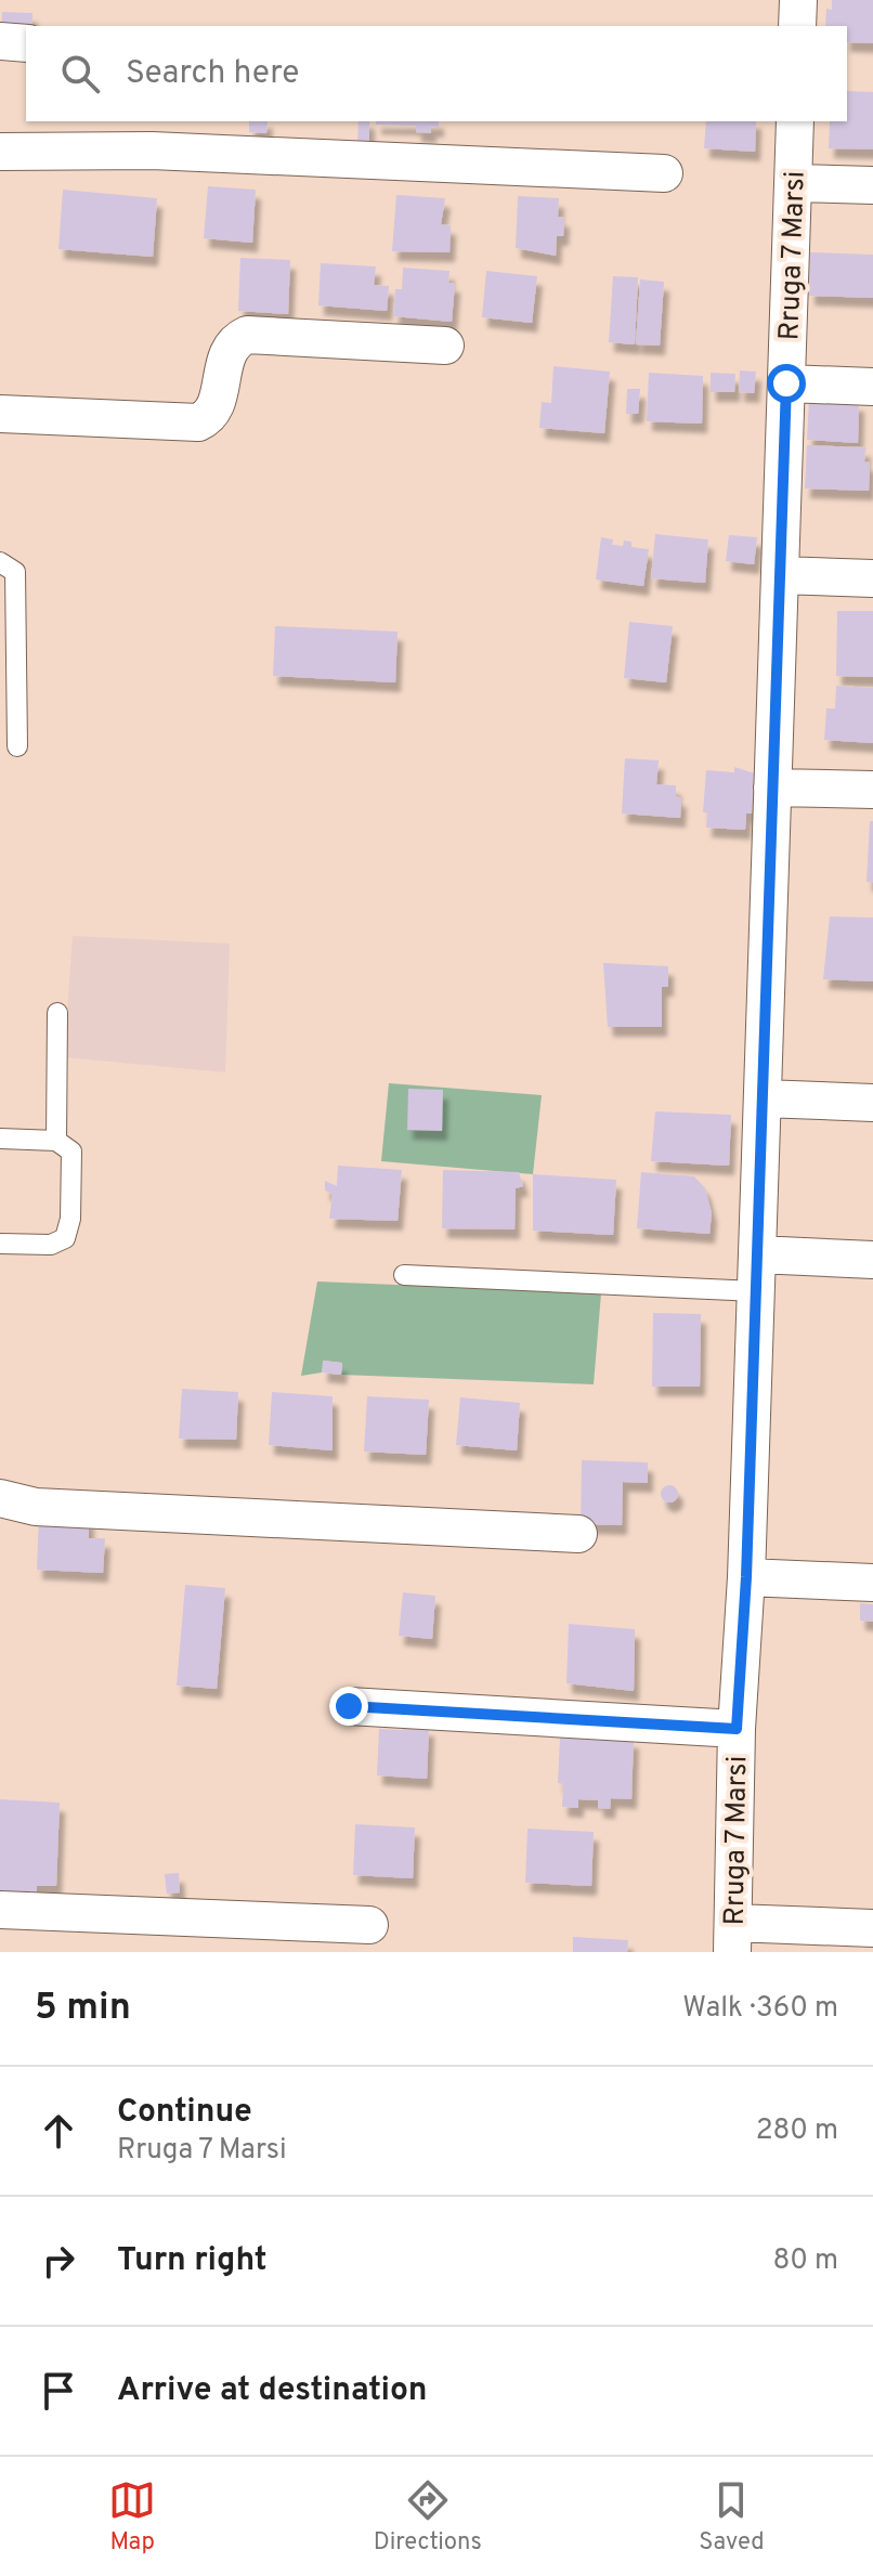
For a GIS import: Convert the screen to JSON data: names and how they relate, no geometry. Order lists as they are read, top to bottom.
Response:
{
  "streets": {
    "street": ["Rruga 7 Marsi"]
  },
  "page": {
    "search": "Search here",
    "heading": ["5 min", "Walk · 360 m"],
    "list": [
      ["Continue", "Rruga 7 Marsi", "280 m"],
      ["Turn right", "80 m"],
      "Arrive at destination"
    ],
    "nav": ["Map", "Directions", "Saved"]
  }
}
